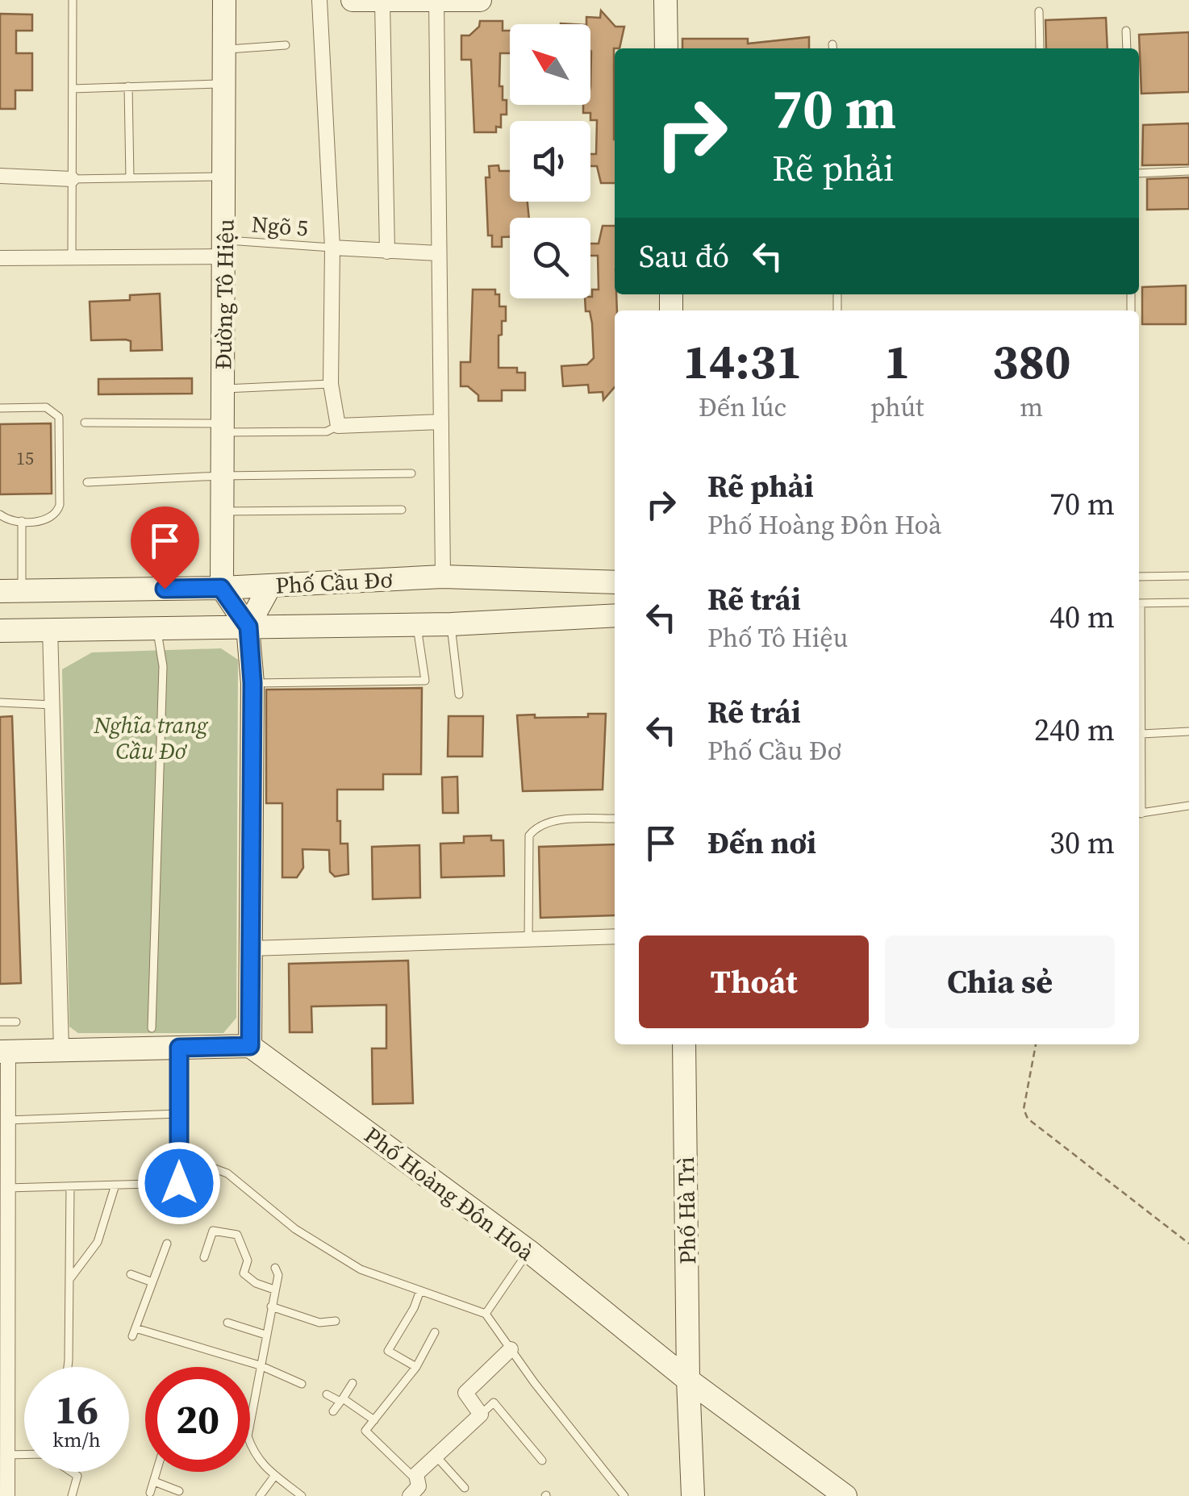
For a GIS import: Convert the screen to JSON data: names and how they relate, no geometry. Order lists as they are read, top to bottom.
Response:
{
  "streets": {
    "street": [
      "Đường Tô Hiệu",
      "Phố Cầu Đơ",
      "Phố Hoàng Đôn Hoà",
      "Phố Hà Trì"
    ],
    "lane": ["Ngõ 5"]
  },
  "crossings": [
    ["Ngõ 5", "Đường Tô Hiệu"],
    ["Đường Tô Hiệu", "Phố Cầu Đơ"],
    ["Phố Hoàng Đôn Hoà", "Phố Hà Trì"]
  ],
  "parks": ["Nghĩa trang Cầu Đơ"],
  "house_numbers": ["15"],
  "north": "top left",
  "page": {
    "turn": ["70 m", "Rẽ phải"],
    "then": "Sau đó",
    "eta": [
      "14:31",
      "Đến lúc",
      "1",
      "phút",
      "380",
      "m"
    ],
    "list": [
      {
        "name": "Rẽ phải",
        "note": "Phố Hoàng Đôn Hoà",
        "value": "70 m"
      },
      {
        "name": "Rẽ trái",
        "note": "Phố Tô Hiệu",
        "value": "40 m"
      },
      {
        "name": "Rẽ trái",
        "note": "Phố Cầu Đơ",
        "value": "240 m"
      },
      {
        "name": "Đến nơi",
        "value": "30 m"
      }
    ],
    "buttons": ["Thoát", "Chia sẻ"],
    "speed": "16 km/h",
    "limit": "20"
  }
}
